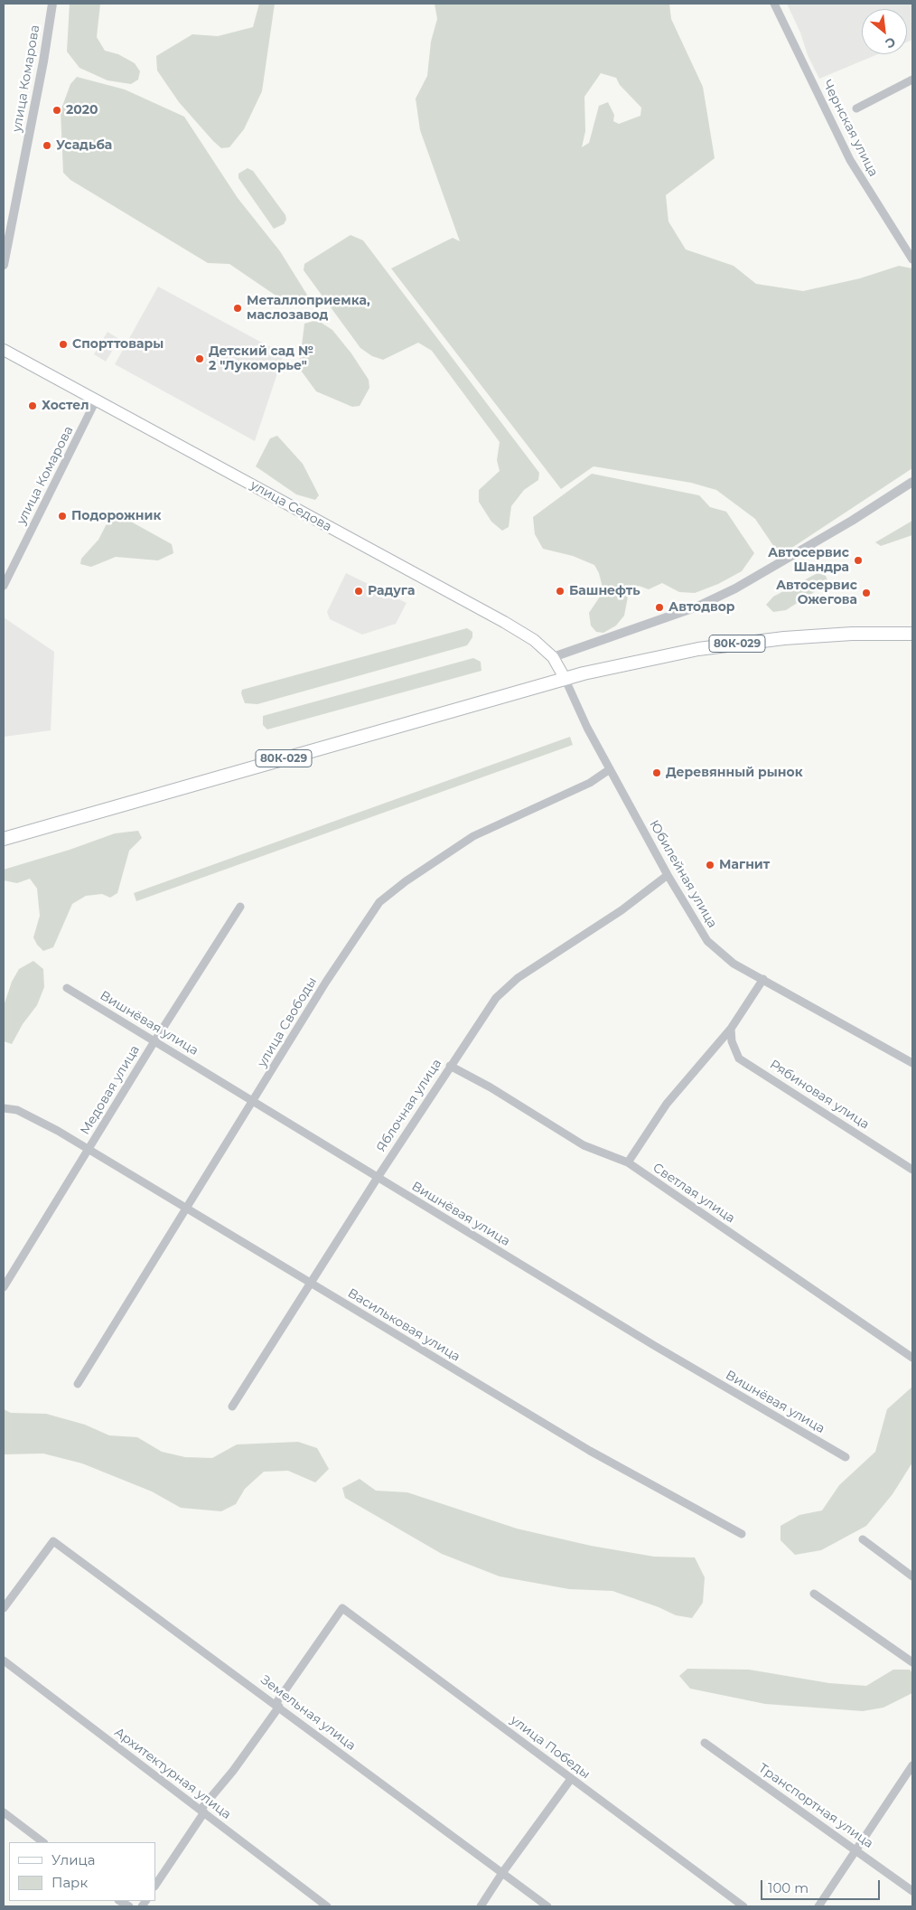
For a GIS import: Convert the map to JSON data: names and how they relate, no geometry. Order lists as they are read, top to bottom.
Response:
{
  "streets": {
    "main road": ["улица Седова", "80К-029"],
    "street": [
      "улица Комарова",
      "Чернская улица",
      "Юбилейная улица",
      "улица Свободы",
      "Вишнёвая улица",
      "Медовая улица",
      "Рябиновая улица",
      "Яблочная улица",
      "Светлая улица",
      "Васильковая улица",
      "Земельная улица",
      "улица Победы",
      "Архитектурная улица",
      "Транспортная улица"
    ]
  },
  "crossings": [
    ["улица Комарова", "улица Седова"],
    ["улица Седова", "80К-029"],
    ["улица Седова", "Юбилейная улица"],
    ["80К-029", "Юбилейная улица"],
    ["Юбилейная улица", "улица Свободы"],
    ["Юбилейная улица", "Яблочная улица"],
    ["улица Свободы", "Вишнёвая улица"],
    ["улица Свободы", "Васильковая улица"],
    ["Вишнёвая улица", "Медовая улица"],
    ["Вишнёвая улица", "Яблочная улица"],
    ["Медовая улица", "Васильковая улица"],
    ["Яблочная улица", "Светлая улица"],
    ["Яблочная улица", "Васильковая улица"],
    ["Земельная улица", "улица Победы"]
  ],
  "places": [
    "2020",
    "Усадьба",
    "Металлоприемка, маслозавод",
    "Спорттовары",
    "Детский сад № 2 \"Лукоморье\"",
    "Хостел",
    "Подорожник",
    "Автосервис Шандра",
    "Радуга",
    "Башнефть",
    "Автосервис Ожегова",
    "Автодвор",
    "Деревянный рынок",
    "Магнит"
  ],
  "legend": ["Улица", "Парк"],
  "scale_bar": "100 m",
  "north": "bottom right"
}
